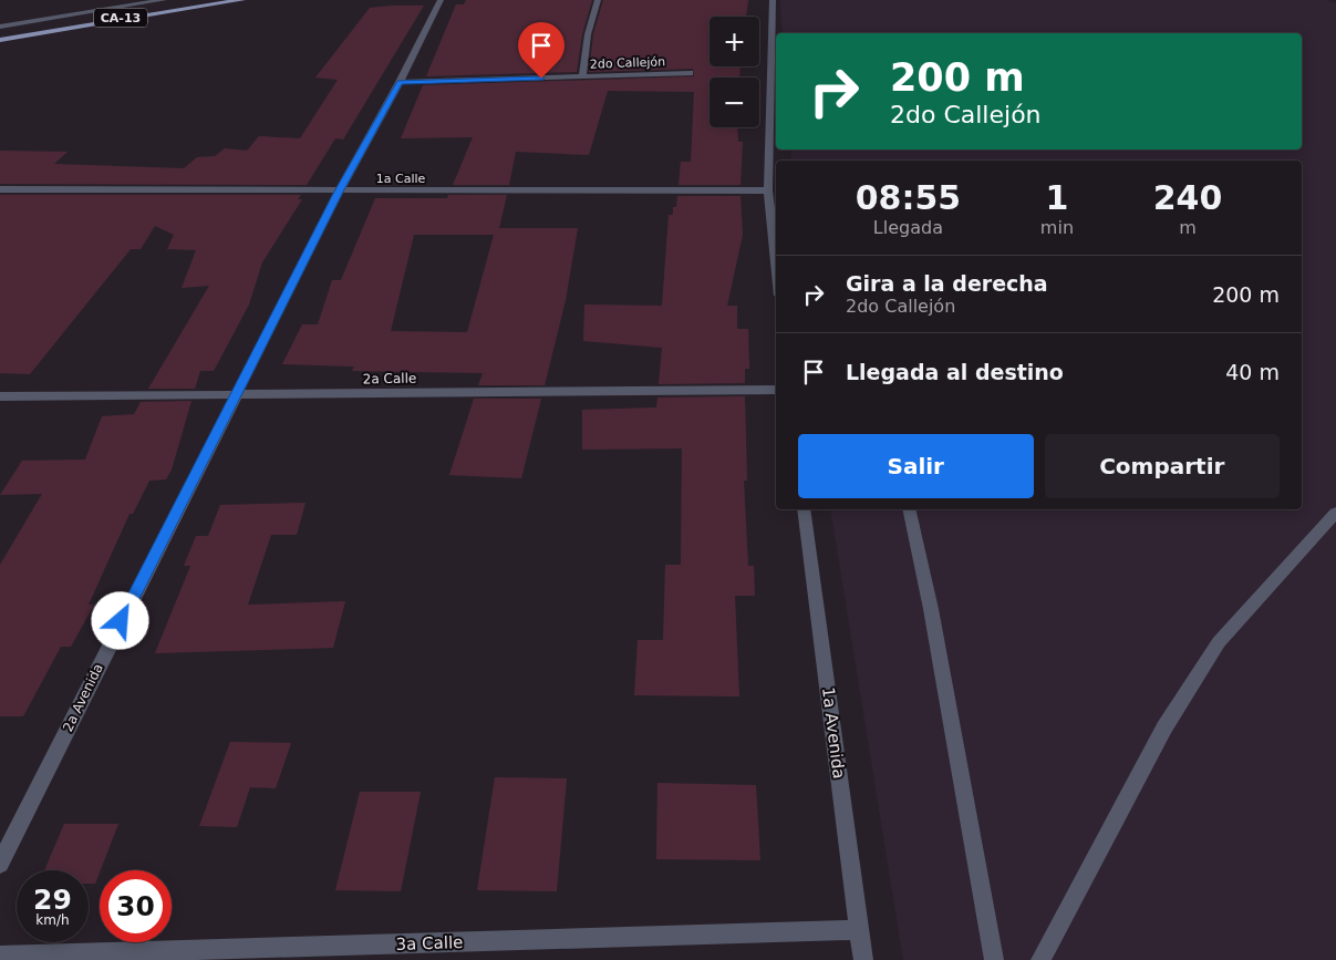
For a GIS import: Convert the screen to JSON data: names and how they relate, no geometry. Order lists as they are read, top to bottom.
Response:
{
  "streets": {
    "main road": ["CA-13"],
    "street": [
      "2do Callejón",
      "1a Calle",
      "2a Calle",
      "2a Avenida",
      "1a Avenida",
      "3a Calle"
    ]
  },
  "crossings": [
    ["2do Callejón", "2a Avenida"],
    ["1a Calle", "2a Avenida"],
    ["2a Calle", "2a Avenida"],
    ["1a Avenida", "3a Calle"]
  ],
  "page": {
    "map_buttons": ["+", "−"],
    "turn": ["200 m", "2do Callejón"],
    "eta": [
      "08:55",
      "Llegada",
      "1",
      "min",
      "240",
      "m"
    ],
    "list": [
      {
        "name": "Gira a la derecha",
        "note": "2do Callejón",
        "value": "200 m"
      },
      {
        "name": "Llegada al destino",
        "value": "40 m"
      }
    ],
    "buttons": ["Salir", "Compartir"],
    "speed": "29 km/h",
    "limit": "30"
  }
}
